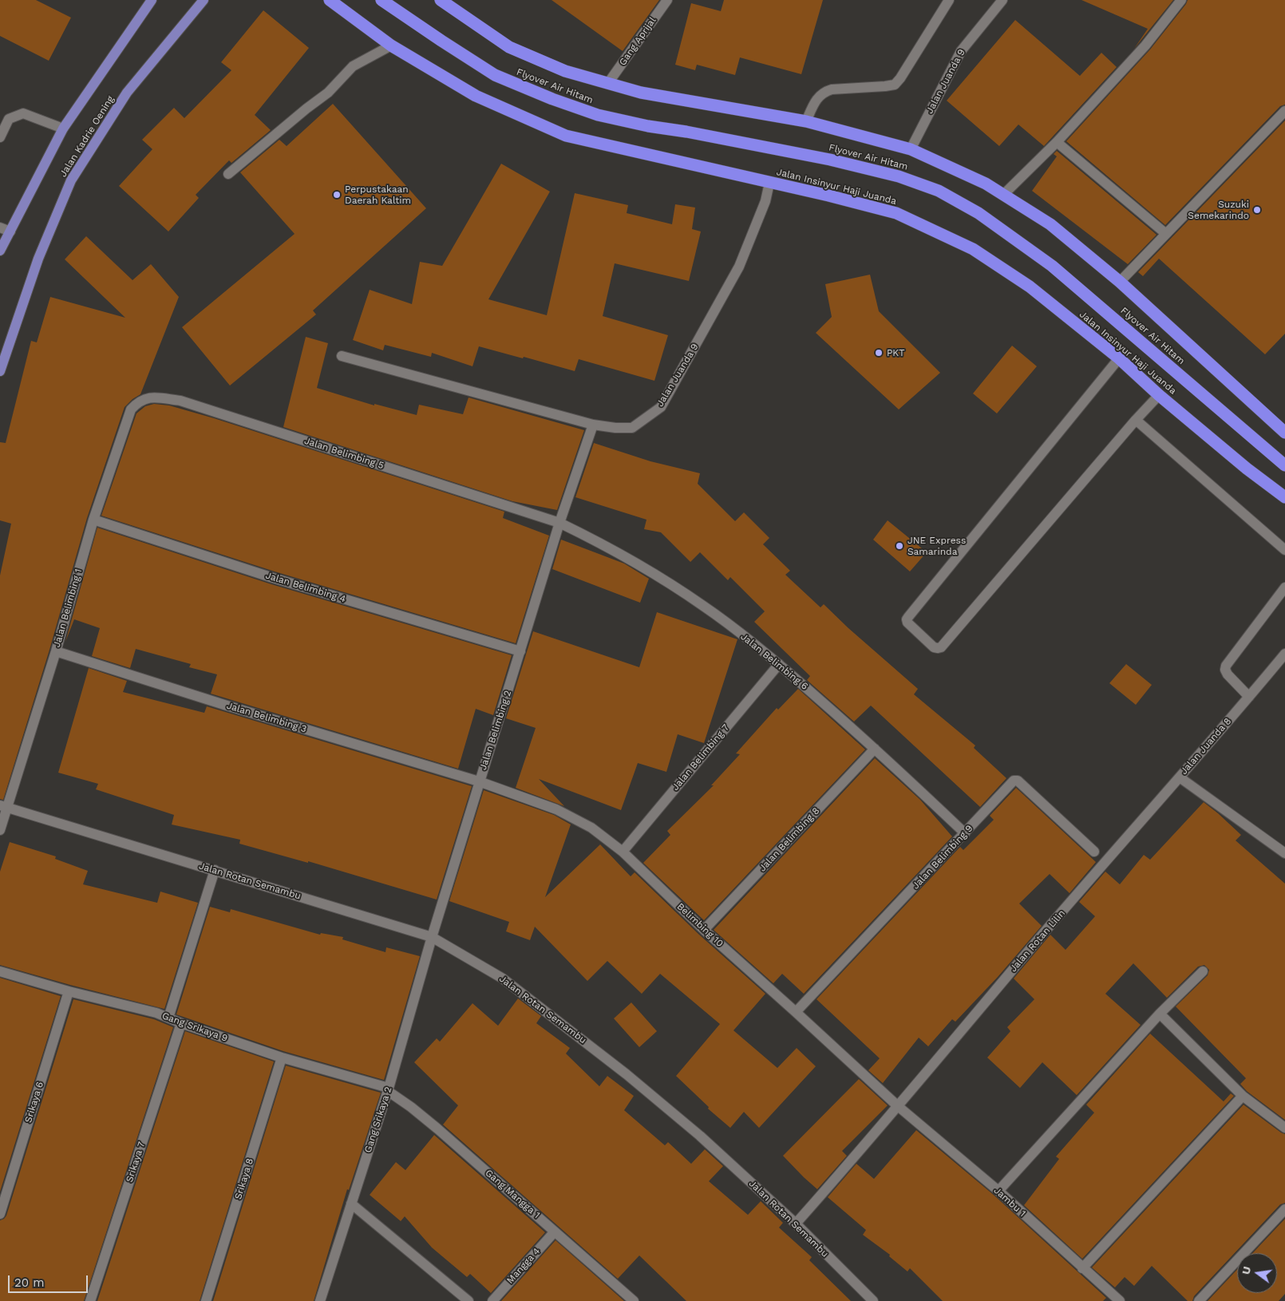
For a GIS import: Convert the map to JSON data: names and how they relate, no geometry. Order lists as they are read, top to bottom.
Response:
{
  "streets": {
    "highway": ["Flyover Air Hitam", "Jalan Insinyur Haji Juanda"],
    "main road": ["Jalan Kadrie Oening"],
    "street": [
      "Gang Aprijal",
      "Jalan Juanda 9",
      "Jalan Belimbing 5",
      "Jalan Belimbing 4",
      "Jalan Belimbing 1",
      "Jalan Belimbing 6",
      "Jalan Belimbing 3",
      "Jalan Belimbing 2",
      "Jalan Juanda 8",
      "Jalan Belimbing 7",
      "Jalan Belimbing 8",
      "Jalan Belimbing 9",
      "Jalan Rotan Semambu",
      "Belimbing 10",
      "Jalan Rotan Lilin",
      "Gang Srikaya 9",
      "Srikaya 6",
      "Gang Srikaya 2",
      "Srikaya 7",
      "Srikaya 8",
      "Gang Mangga 1",
      "Jambu 1",
      "Mangga 4"
    ]
  },
  "crossings": [
    ["Jalan Juanda 9", "Jalan Insinyur Haji Juanda"],
    ["Jalan Belimbing 5", "Jalan Belimbing 1"],
    ["Jalan Belimbing 5", "Jalan Belimbing 6"],
    ["Jalan Belimbing 5", "Jalan Belimbing 2"],
    ["Jalan Belimbing 4", "Jalan Belimbing 1"],
    ["Jalan Belimbing 4", "Jalan Belimbing 2"],
    ["Jalan Belimbing 1", "Jalan Belimbing 3"],
    ["Jalan Belimbing 1", "Jalan Rotan Semambu"],
    ["Jalan Belimbing 6", "Jalan Belimbing 2"],
    ["Jalan Belimbing 6", "Jalan Belimbing 7"],
    ["Jalan Belimbing 6", "Jalan Belimbing 8"],
    ["Jalan Belimbing 6", "Jalan Belimbing 9"],
    ["Jalan Belimbing 3", "Jalan Belimbing 2"],
    ["Jalan Belimbing 3", "Belimbing 10"],
    ["Jalan Belimbing 2", "Jalan Rotan Semambu"],
    ["Jalan Belimbing 2", "Belimbing 10"],
    ["Jalan Belimbing 2", "Gang Srikaya 2"],
    ["Jalan Juanda 8", "Jalan Rotan Lilin"],
    ["Jalan Belimbing 7", "Belimbing 10"],
    ["Jalan Belimbing 8", "Belimbing 10"],
    ["Jalan Belimbing 9", "Belimbing 10"],
    ["Jalan Rotan Semambu", "Jalan Rotan Lilin"],
    ["Jalan Rotan Semambu", "Gang Srikaya 2"],
    ["Belimbing 10", "Jalan Rotan Lilin"],
    ["Belimbing 10", "Jambu 1"],
    ["Jalan Rotan Lilin", "Jambu 1"],
    ["Gang Srikaya 9", "Srikaya 6"],
    ["Gang Srikaya 9", "Gang Srikaya 2"],
    ["Gang Srikaya 9", "Srikaya 7"],
    ["Gang Srikaya 9", "Srikaya 8"],
    ["Gang Srikaya 9", "Gang Mangga 1"],
    ["Gang Srikaya 2", "Gang Mangga 1"],
    ["Gang Mangga 1", "Mangga 4"]
  ],
  "places": [
    "Perpustakaan Daerah Kaltim",
    "Suzuki Semekarindo",
    "PKT",
    "JNE Express Samarinda"
  ],
  "scale_bar": "20 m",
  "north": "left"
}
